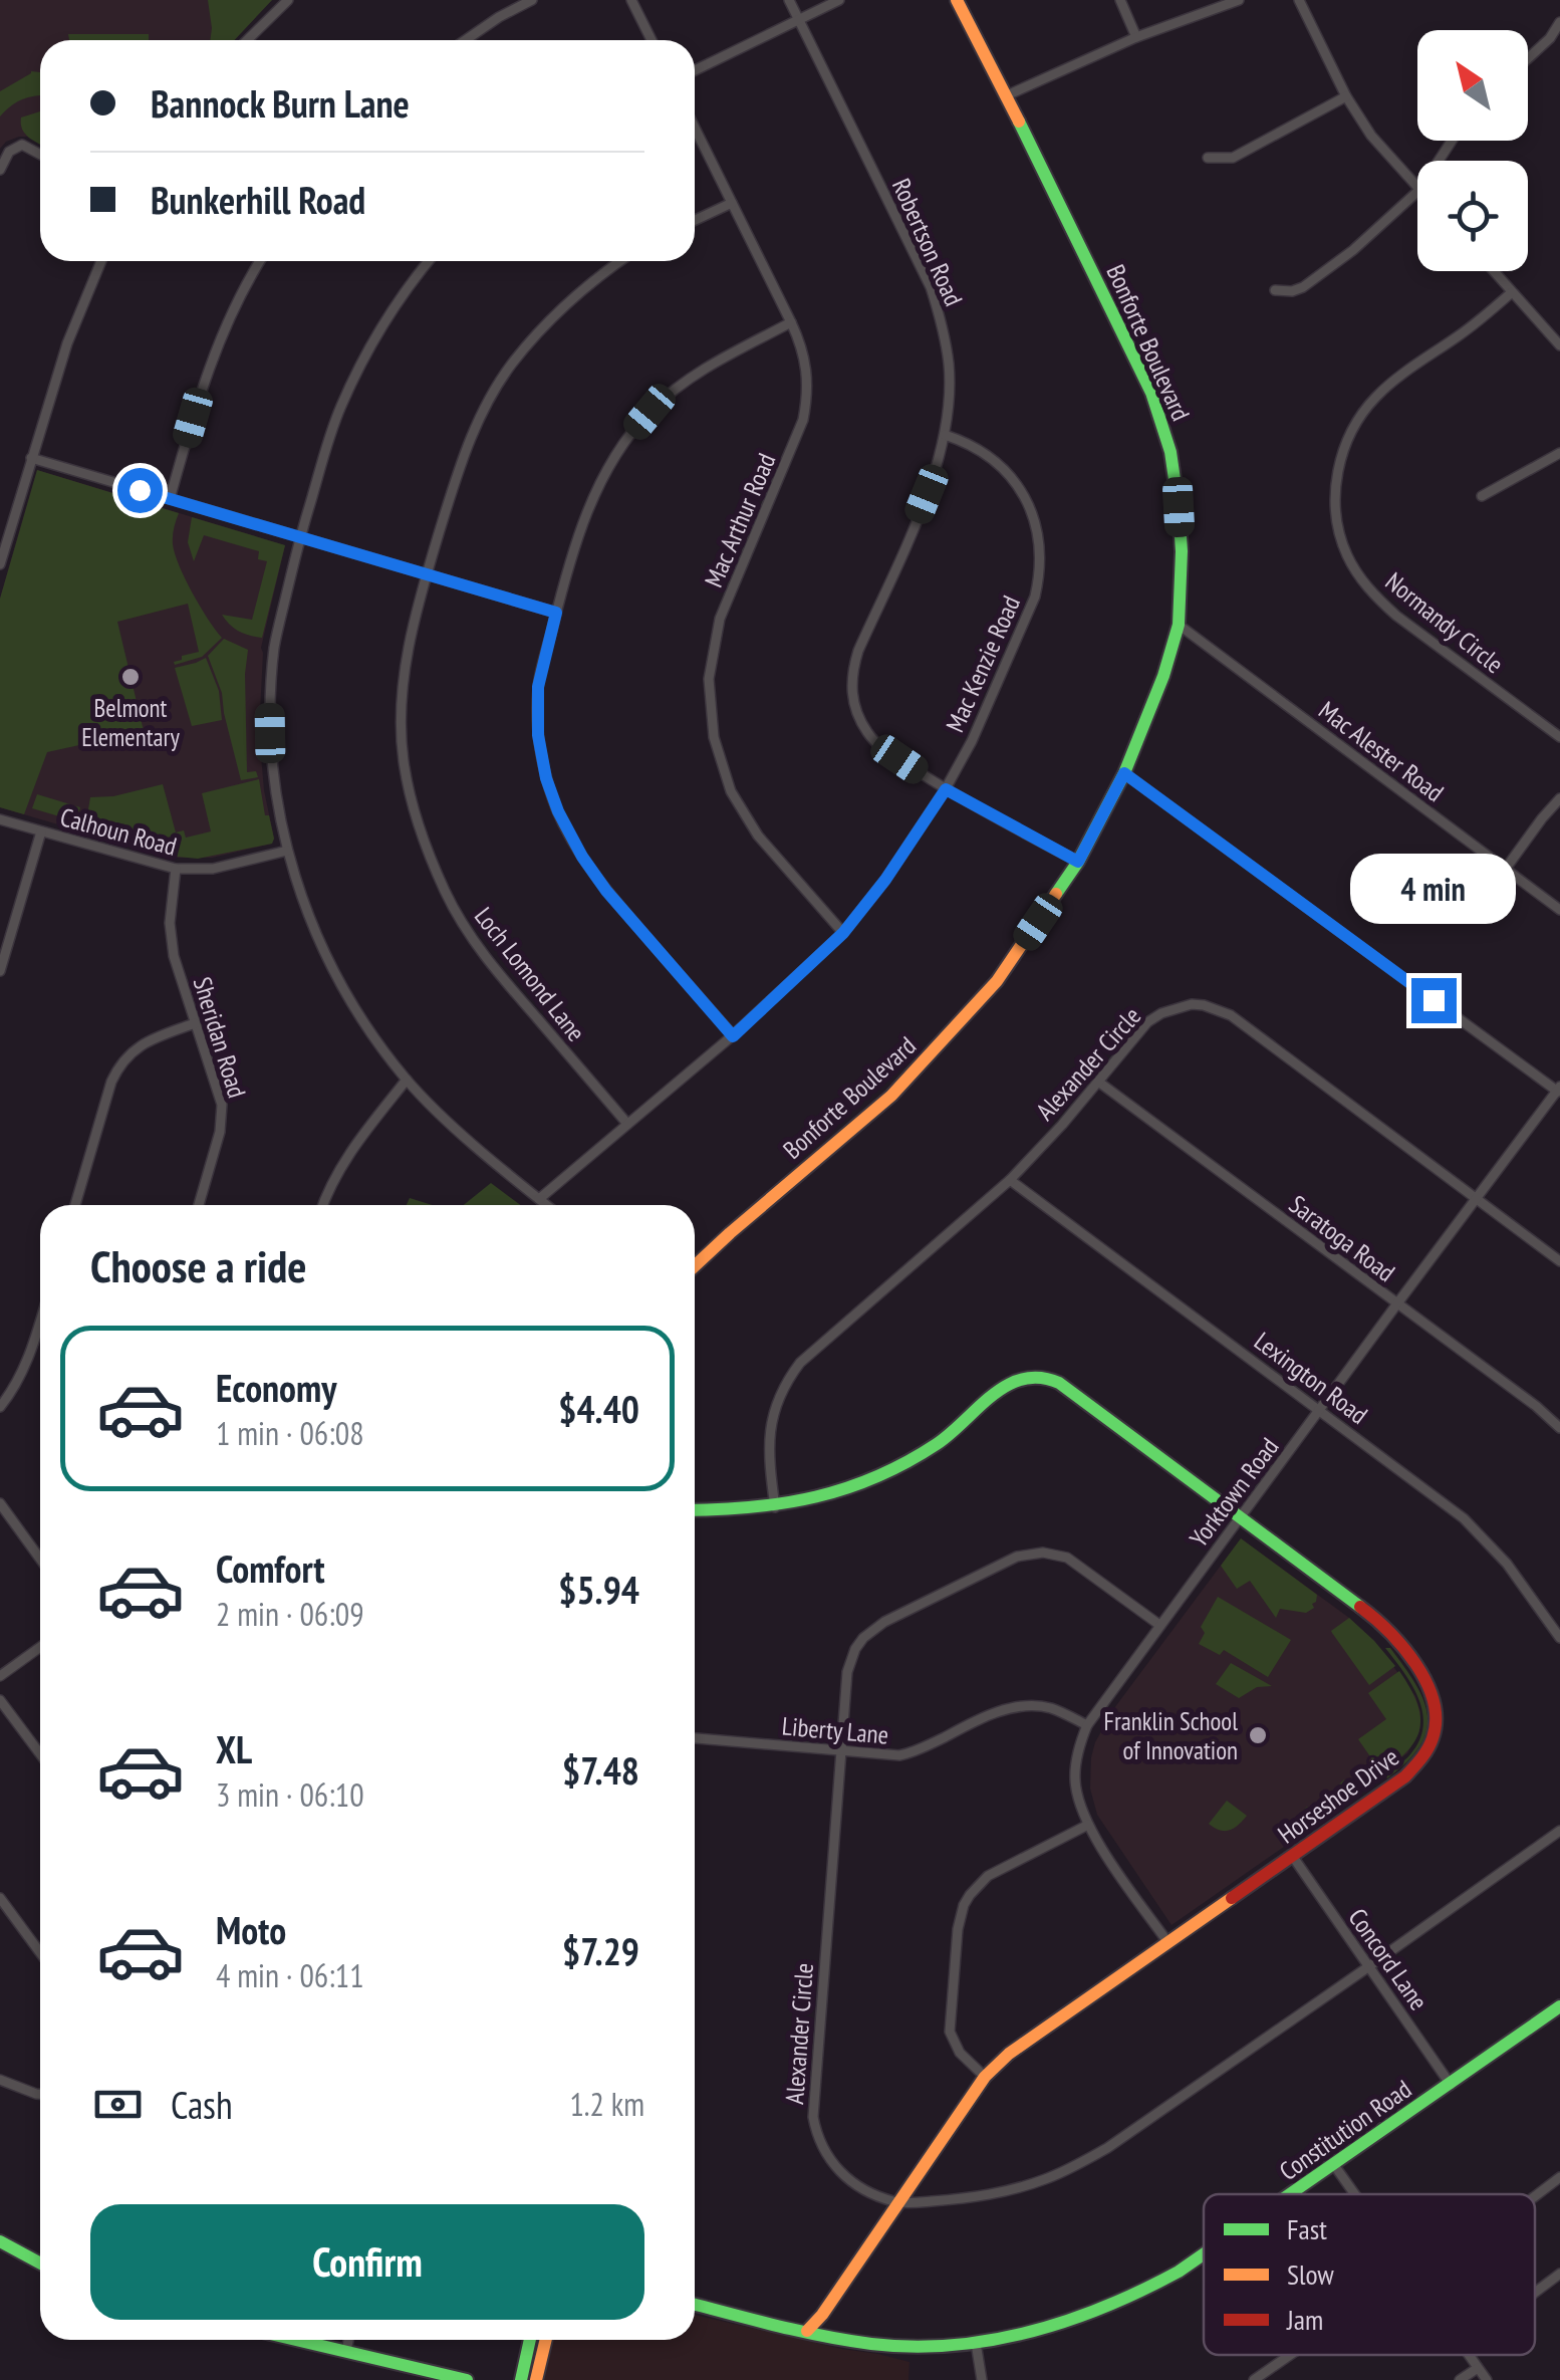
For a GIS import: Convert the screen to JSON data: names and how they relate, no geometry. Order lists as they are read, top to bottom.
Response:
{
  "streets": {
    "street": [
      "Robertson Road",
      "Bonforte Boulevard",
      "Mac Arthur Road",
      "Normandy Circle",
      "Mac Kenzie Road",
      "Mac Alester Road",
      "Calhoun Road",
      "Loch Lomond Lane",
      "Sheridan Road",
      "Alexander Circle",
      "Saratoga Road",
      "Lexington Road",
      "Yorktown Road",
      "Liberty Lane",
      "Horseshoe Drive",
      "Concord Lane",
      "Constitution Road"
    ]
  },
  "crossings": [
    ["Robertson Road", "Bonforte Boulevard"],
    ["Robertson Road", "Mac Kenzie Road"],
    ["Bonforte Boulevard", "Mac Alester Road"],
    ["Mac Arthur Road", "Mac Kenzie Road"],
    ["Mac Kenzie Road", "Loch Lomond Lane"],
    ["Calhoun Road", "Sheridan Road"],
    ["Alexander Circle", "Saratoga Road"],
    ["Alexander Circle", "Lexington Road"],
    ["Alexander Circle", "Yorktown Road"],
    ["Alexander Circle", "Liberty Lane"],
    ["Alexander Circle", "Horseshoe Drive"],
    ["Alexander Circle", "Concord Lane"],
    ["Saratoga Road", "Yorktown Road"],
    ["Lexington Road", "Yorktown Road"],
    ["Yorktown Road", "Liberty Lane"],
    ["Yorktown Road", "Horseshoe Drive"],
    ["Horseshoe Drive", "Concord Lane"],
    ["Horseshoe Drive", "Constitution Road"],
    ["Concord Lane", "Constitution Road"]
  ],
  "places": ["Belmont Elementary", "Franklin School of Innovation"],
  "legend": ["Fast", "Slow", "Jam"],
  "north": "top left",
  "page": {
    "banner": ["Bannock Burn Lane", "Bunkerhill Road"],
    "bubble": "4 min",
    "heading": "Choose a ride",
    "list": [
      {
        "name": "Economy",
        "note": "1 min · 06:08",
        "value": "$4.40"
      },
      {
        "name": "Comfort",
        "note": "2 min · 06:09",
        "value": "$5.94"
      },
      {
        "name": "XL",
        "note": "3 min · 06:10",
        "value": "$7.48"
      },
      {
        "name": "Moto",
        "note": "4 min · 06:11",
        "value": "$7.29"
      }
    ],
    "pay": ["Cash", "1.2 km"],
    "buttons": "Confirm"
  }
}
